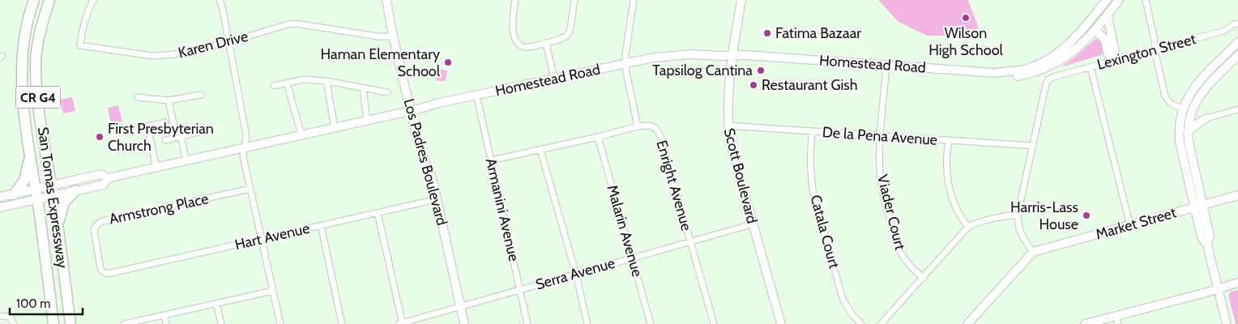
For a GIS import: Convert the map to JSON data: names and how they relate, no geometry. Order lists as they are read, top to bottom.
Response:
{
  "streets": {
    "highway": ["CR G4", "San Tomas Expressway"],
    "main road": [
      "Homestead Road",
      "Los Padres Boulevard",
      "Scott Boulevard",
      "Market Street"
    ],
    "street": [
      "Karen Drive",
      "Lexington Street",
      "De la Pena Avenue",
      "Enright Avenue",
      "Armstrong Place",
      "Armanini Avenue",
      "Viader Court",
      "Malarin Avenue",
      "Catala Court",
      "Hart Avenue",
      "Serra Avenue"
    ]
  },
  "crossings": [
    ["Karen Drive", "Los Padres Boulevard"],
    ["Lexington Street", "De la Pena Avenue"],
    ["Homestead Road", "Los Padres Boulevard"],
    ["Homestead Road", "Scott Boulevard"],
    ["Homestead Road", "San Tomas Expressway"],
    ["Homestead Road", "Armanini Avenue"],
    ["Homestead Road", "Viader Court"],
    ["De la Pena Avenue", "Scott Boulevard"],
    ["De la Pena Avenue", "Viader Court"],
    ["De la Pena Avenue", "Catala Court"],
    ["Los Padres Boulevard", "Hart Avenue"],
    ["Los Padres Boulevard", "Serra Avenue"],
    ["Scott Boulevard", "Serra Avenue"],
    ["Enright Avenue", "Serra Avenue"],
    ["Armstrong Place", "Hart Avenue"],
    ["Armanini Avenue", "Serra Avenue"],
    ["Malarin Avenue", "Serra Avenue"]
  ],
  "places": [
    "Wilson High School",
    "Fatima Bazaar",
    "Haman Elementary School",
    "Tapsilog Cantina",
    "Restaurant Gish",
    "First Presbyterian Church",
    "Harris-Lass House"
  ],
  "scale_bar": "100 m"
}
